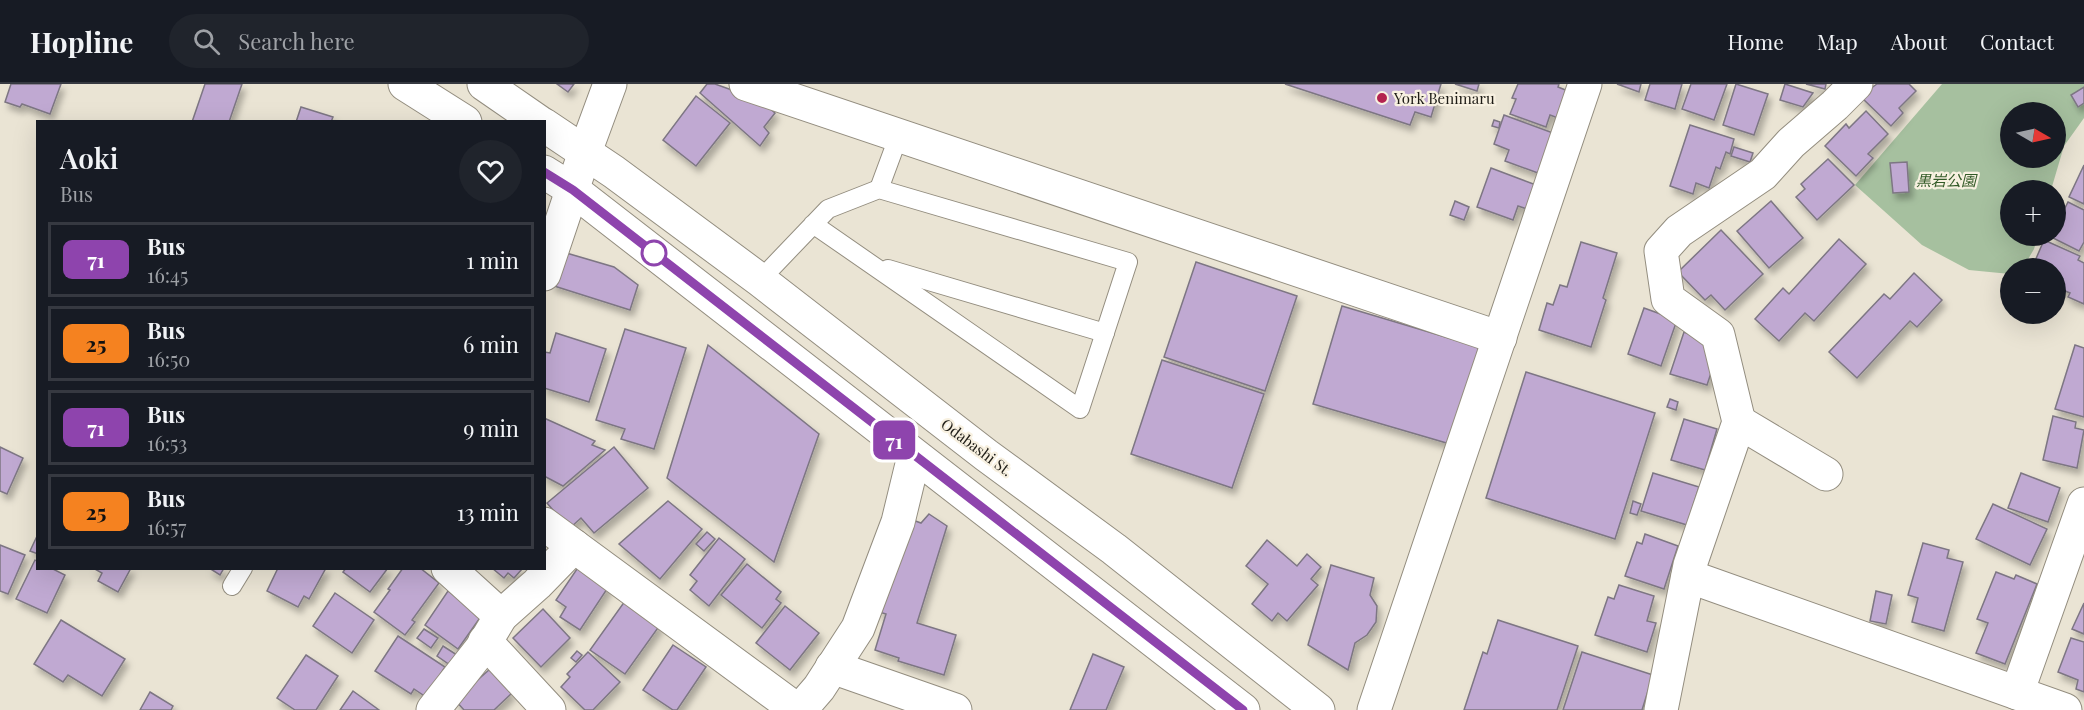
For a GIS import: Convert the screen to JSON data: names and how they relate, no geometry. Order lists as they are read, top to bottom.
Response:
{
  "streets": {
    "street": ["Odabashi St."]
  },
  "parks": ["黒岩公園"],
  "places": ["York Benimaru"],
  "lines": ["bus line 71"],
  "north": "right",
  "page": {
    "header": "Hopline",
    "search": "Search here",
    "nav": [
      "Home",
      "Map",
      "About",
      "Contact"
    ],
    "on_map": "71",
    "map_buttons": ["+", "−"],
    "heading": ["Aoki", "Bus"],
    "list": [
      {
        "mark": "71",
        "name": "Bus",
        "note": "16:45",
        "value": "1 min"
      },
      {
        "mark": "25",
        "name": "Bus",
        "note": "16:50",
        "value": "6 min"
      },
      {
        "mark": "71",
        "name": "Bus",
        "note": "16:53",
        "value": "9 min"
      },
      {
        "mark": "25",
        "name": "Bus",
        "note": "16:57",
        "value": "13 min"
      }
    ]
  }
}
